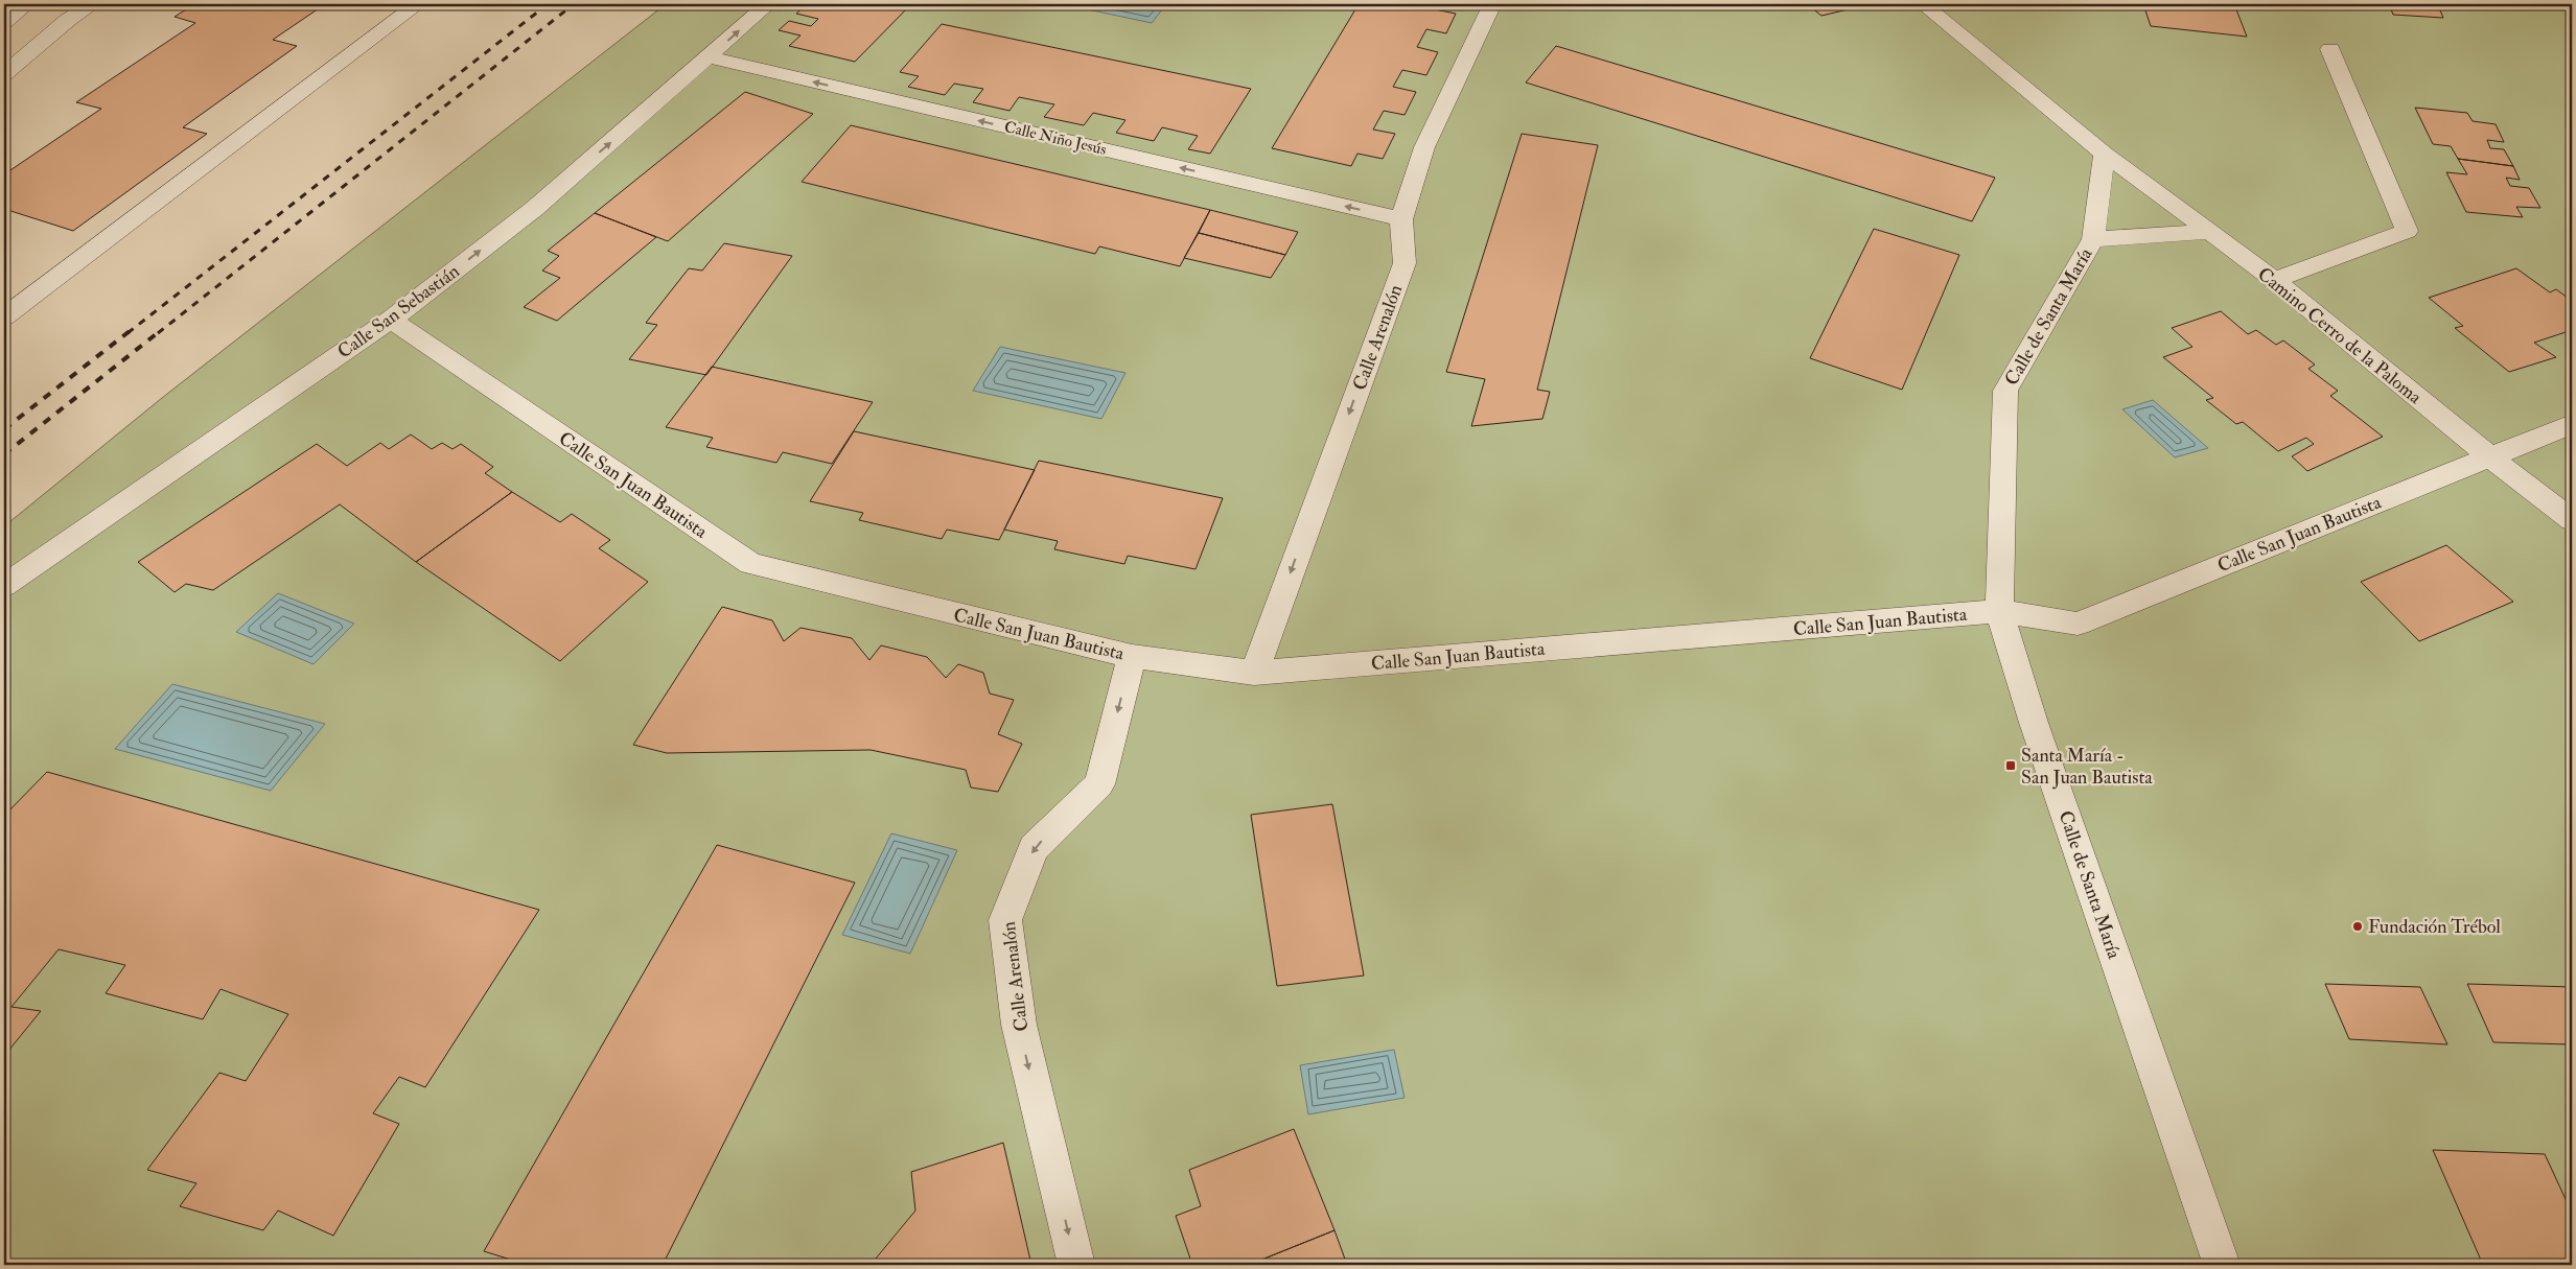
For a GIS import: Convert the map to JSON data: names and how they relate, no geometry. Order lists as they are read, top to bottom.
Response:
{
  "streets": {
    "street": [
      "Calle Niño Jesús",
      "Calle San Sebastián",
      "Calle de Santa María",
      "Camino Cerro de la Paloma",
      "Calle Arenalón",
      "Calle San Juan Bautista"
    ]
  },
  "crossings": [
    ["Calle Niño Jesús", "Calle San Sebastián"],
    ["Calle Niño Jesús", "Calle Arenalón"],
    ["Calle San Sebastián", "Calle San Juan Bautista"],
    ["Calle de Santa María", "Camino Cerro de la Paloma"],
    ["Calle de Santa María", "Calle San Juan Bautista"],
    ["Camino Cerro de la Paloma", "Calle San Juan Bautista"],
    ["Calle Arenalón", "Calle San Juan Bautista"]
  ],
  "one_way": ["Calle Niño Jesús", "Calle Arenalón"],
  "places": {
    "transit": ["Santa María - San Juan Bautista"],
    "other": ["Fundación Trébol"]
  }
}
